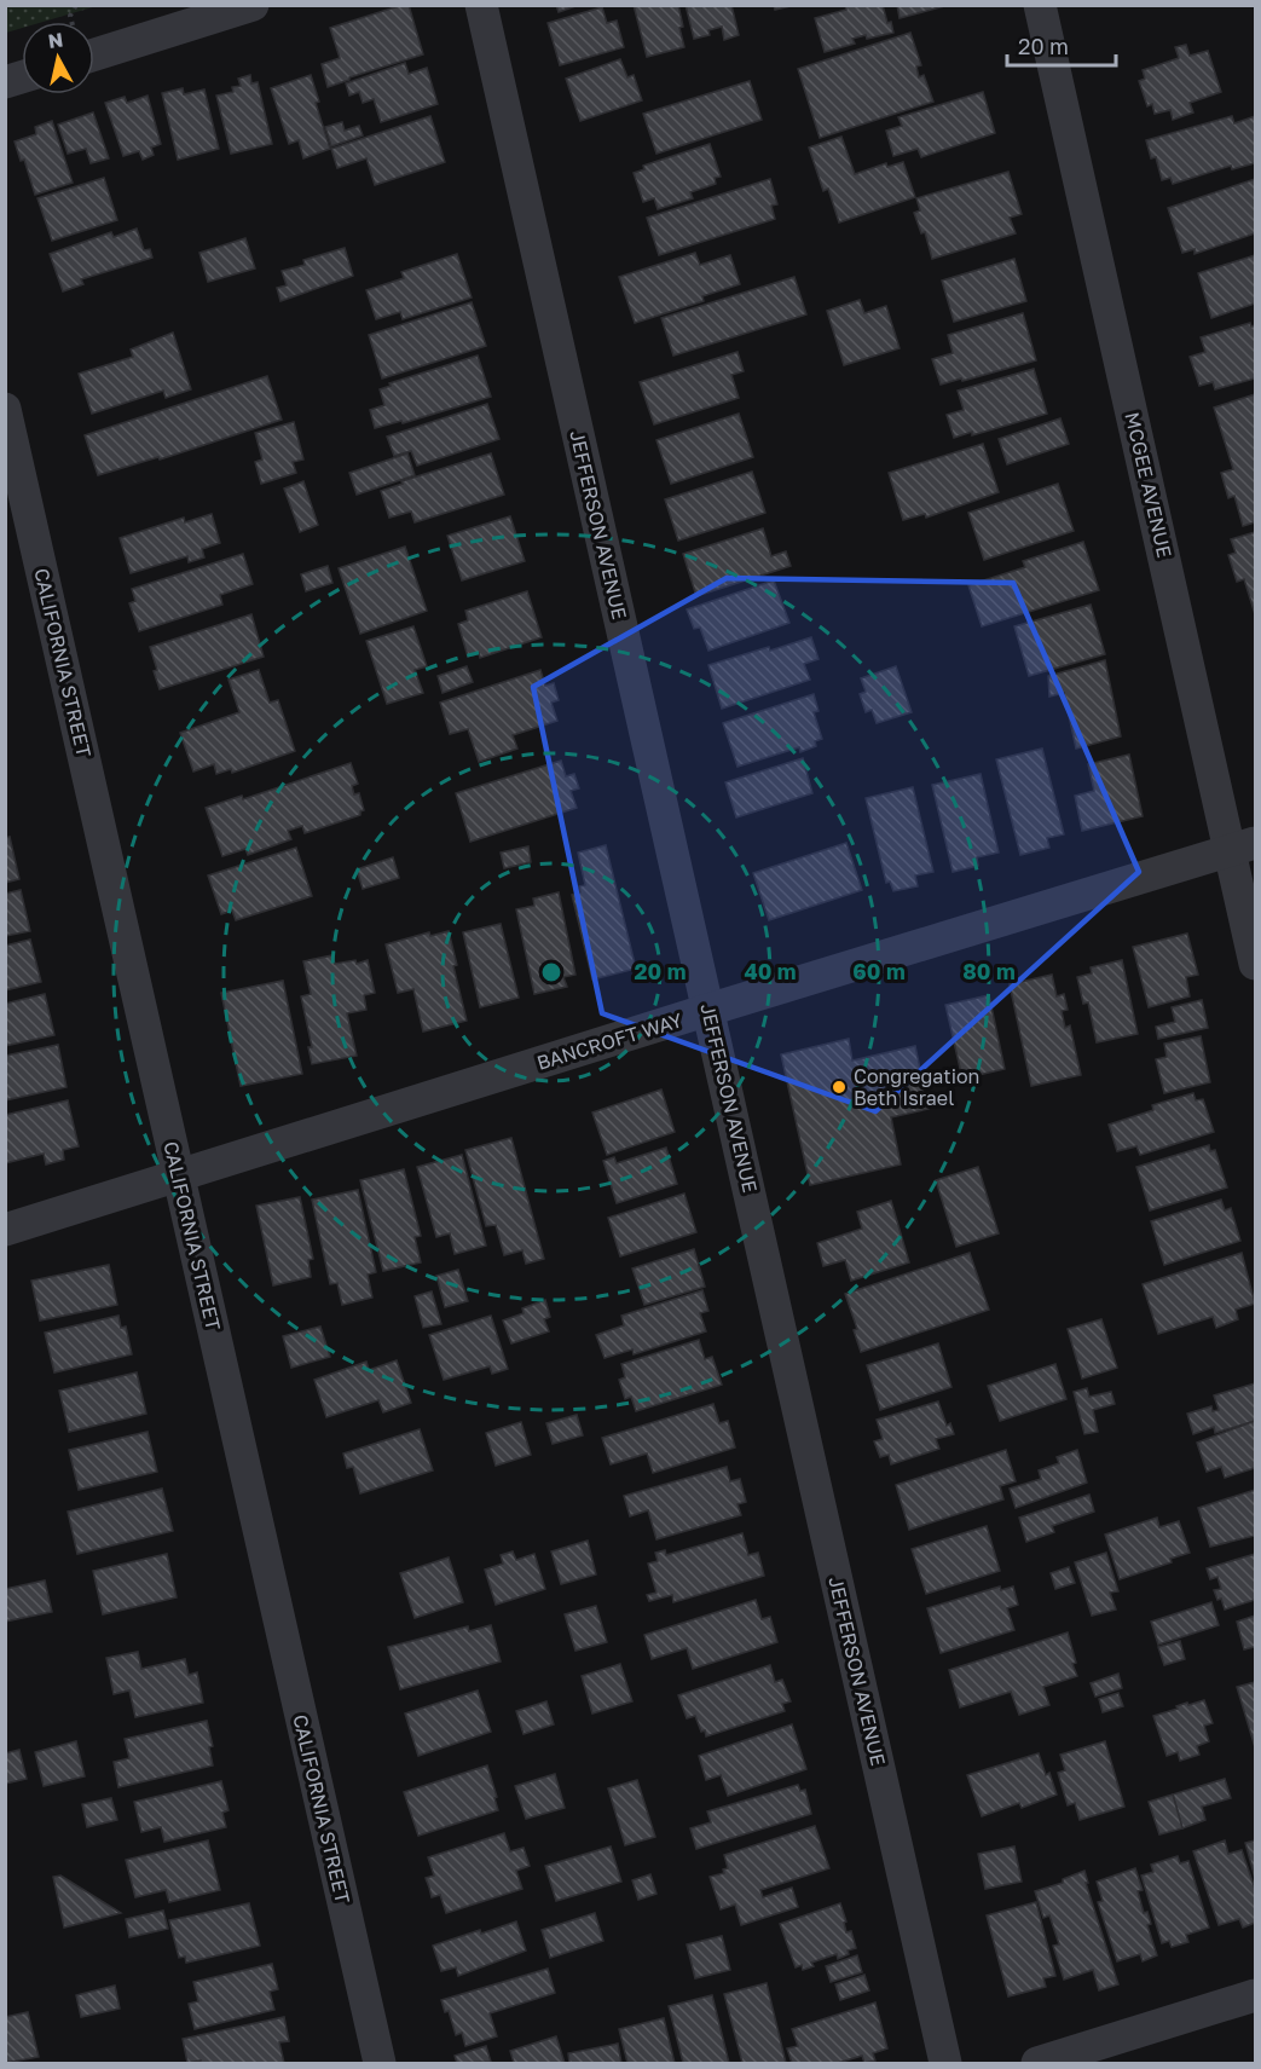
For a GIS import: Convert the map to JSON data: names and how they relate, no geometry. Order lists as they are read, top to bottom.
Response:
{
  "streets": {
    "street": [
      "MCGEE AVENUE",
      "JEFFERSON AVENUE",
      "CALIFORNIA STREET",
      "BANCROFT WAY"
    ]
  },
  "crossings": [
    ["MCGEE AVENUE", "BANCROFT WAY"],
    ["JEFFERSON AVENUE", "BANCROFT WAY"],
    ["CALIFORNIA STREET", "BANCROFT WAY"]
  ],
  "places": ["Congregation Beth Israel"],
  "scale_bar": "20 m",
  "north": "top",
  "rings": [
    "20 m",
    "40 m",
    "60 m",
    "80 m"
  ]
}
